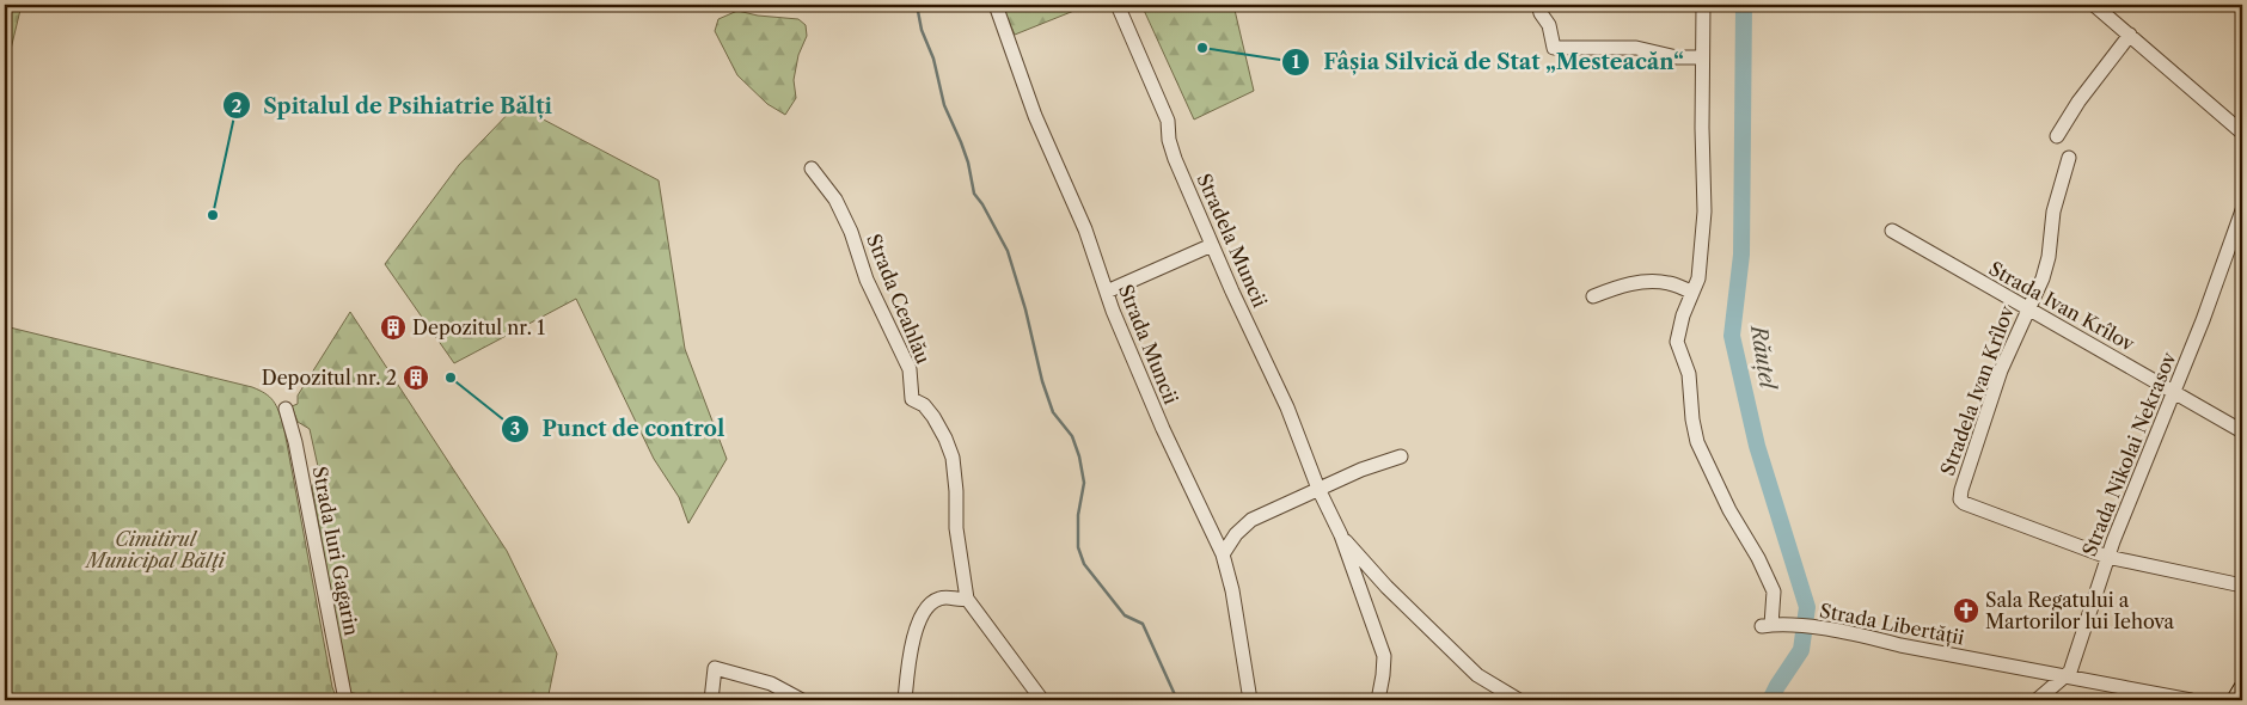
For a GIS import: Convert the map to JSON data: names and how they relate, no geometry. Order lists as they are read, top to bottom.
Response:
{
  "streets": {
    "street": [
      "Stradela Muncii",
      "Strada Ceahlău",
      "Strada Ivan Krîlov",
      "Strada Muncii",
      "Stradela Ivan Krîlov",
      "Strada Nikolai Nekrasov",
      "Strada Iuri Gagarin",
      "Strada Libertății"
    ]
  },
  "crossings": [
    ["Strada Ivan Krîlov", "Stradela Ivan Krîlov"],
    ["Strada Ivan Krîlov", "Strada Nikolai Nekrasov"],
    ["Stradela Ivan Krîlov", "Strada Nikolai Nekrasov"],
    ["Strada Nikolai Nekrasov", "Strada Libertății"]
  ],
  "water": ["Răuțel"],
  "parks": ["Cimitirul Municipal Bălţi"],
  "places": {
    "other": ["Fâșia Silvică de Stat „Mesteacăn“", "Spitalul de Psihiatrie Bălți", "Punct de control"],
    "building": ["Depozitul nr. 1", "Depozitul nr. 2"],
    "church": ["Sala Regatului a Martorilor lui Iehova"]
  }
}
